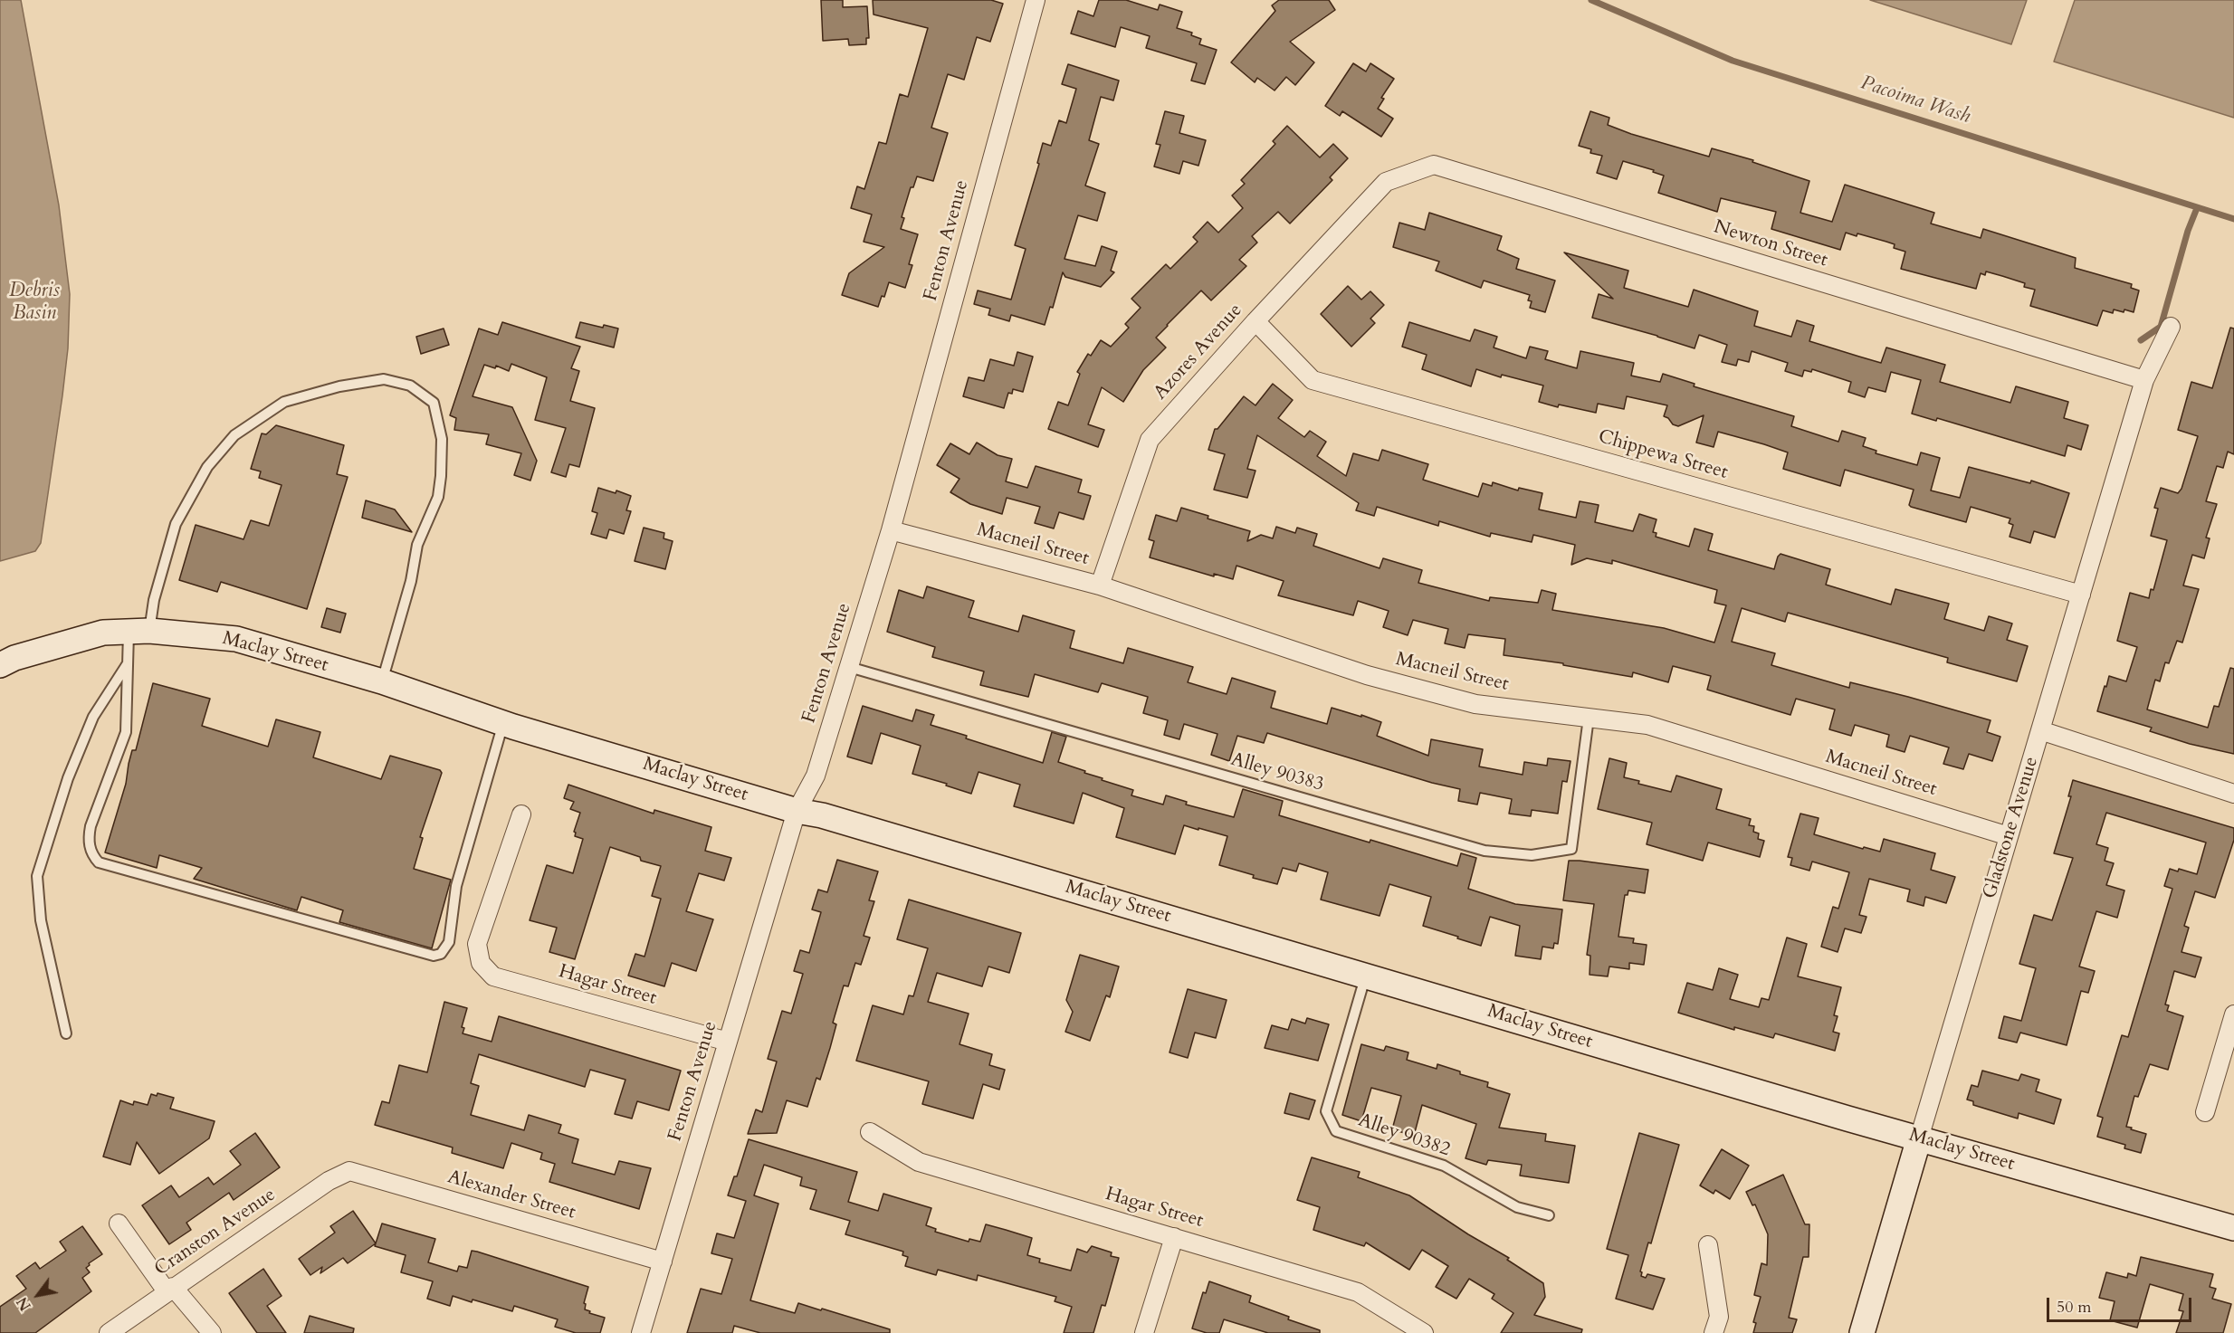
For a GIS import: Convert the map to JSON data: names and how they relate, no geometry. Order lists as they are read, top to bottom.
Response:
{
  "streets": {
    "street": [
      "Fenton Avenue",
      "Newton Street",
      "Azores Avenue",
      "Chippewa Street",
      "Macneil Street",
      "Maclay Street",
      "Gladstone Avenue",
      "Hagar Street",
      "Alexander Street",
      "Cranston Avenue"
    ],
    "lane": ["Alley 90383", "Alley 90382"]
  },
  "crossings": [
    ["Fenton Avenue", "Macneil Street"],
    ["Fenton Avenue", "Maclay Street"],
    ["Fenton Avenue", "Alley 90383"],
    ["Fenton Avenue", "Hagar Street"],
    ["Fenton Avenue", "Alexander Street"],
    ["Newton Street", "Azores Avenue"],
    ["Newton Street", "Gladstone Avenue"],
    ["Azores Avenue", "Chippewa Street"],
    ["Azores Avenue", "Macneil Street"],
    ["Chippewa Street", "Gladstone Avenue"],
    ["Macneil Street", "Alley 90383"],
    ["Macneil Street", "Gladstone Avenue"],
    ["Maclay Street", "Gladstone Avenue"],
    ["Maclay Street", "Alley 90382"],
    ["Alexander Street", "Cranston Avenue"]
  ],
  "water": ["Pacoima Wash", "Debris Basin"],
  "scale_bar": "50 m",
  "north": "bottom left"
}
